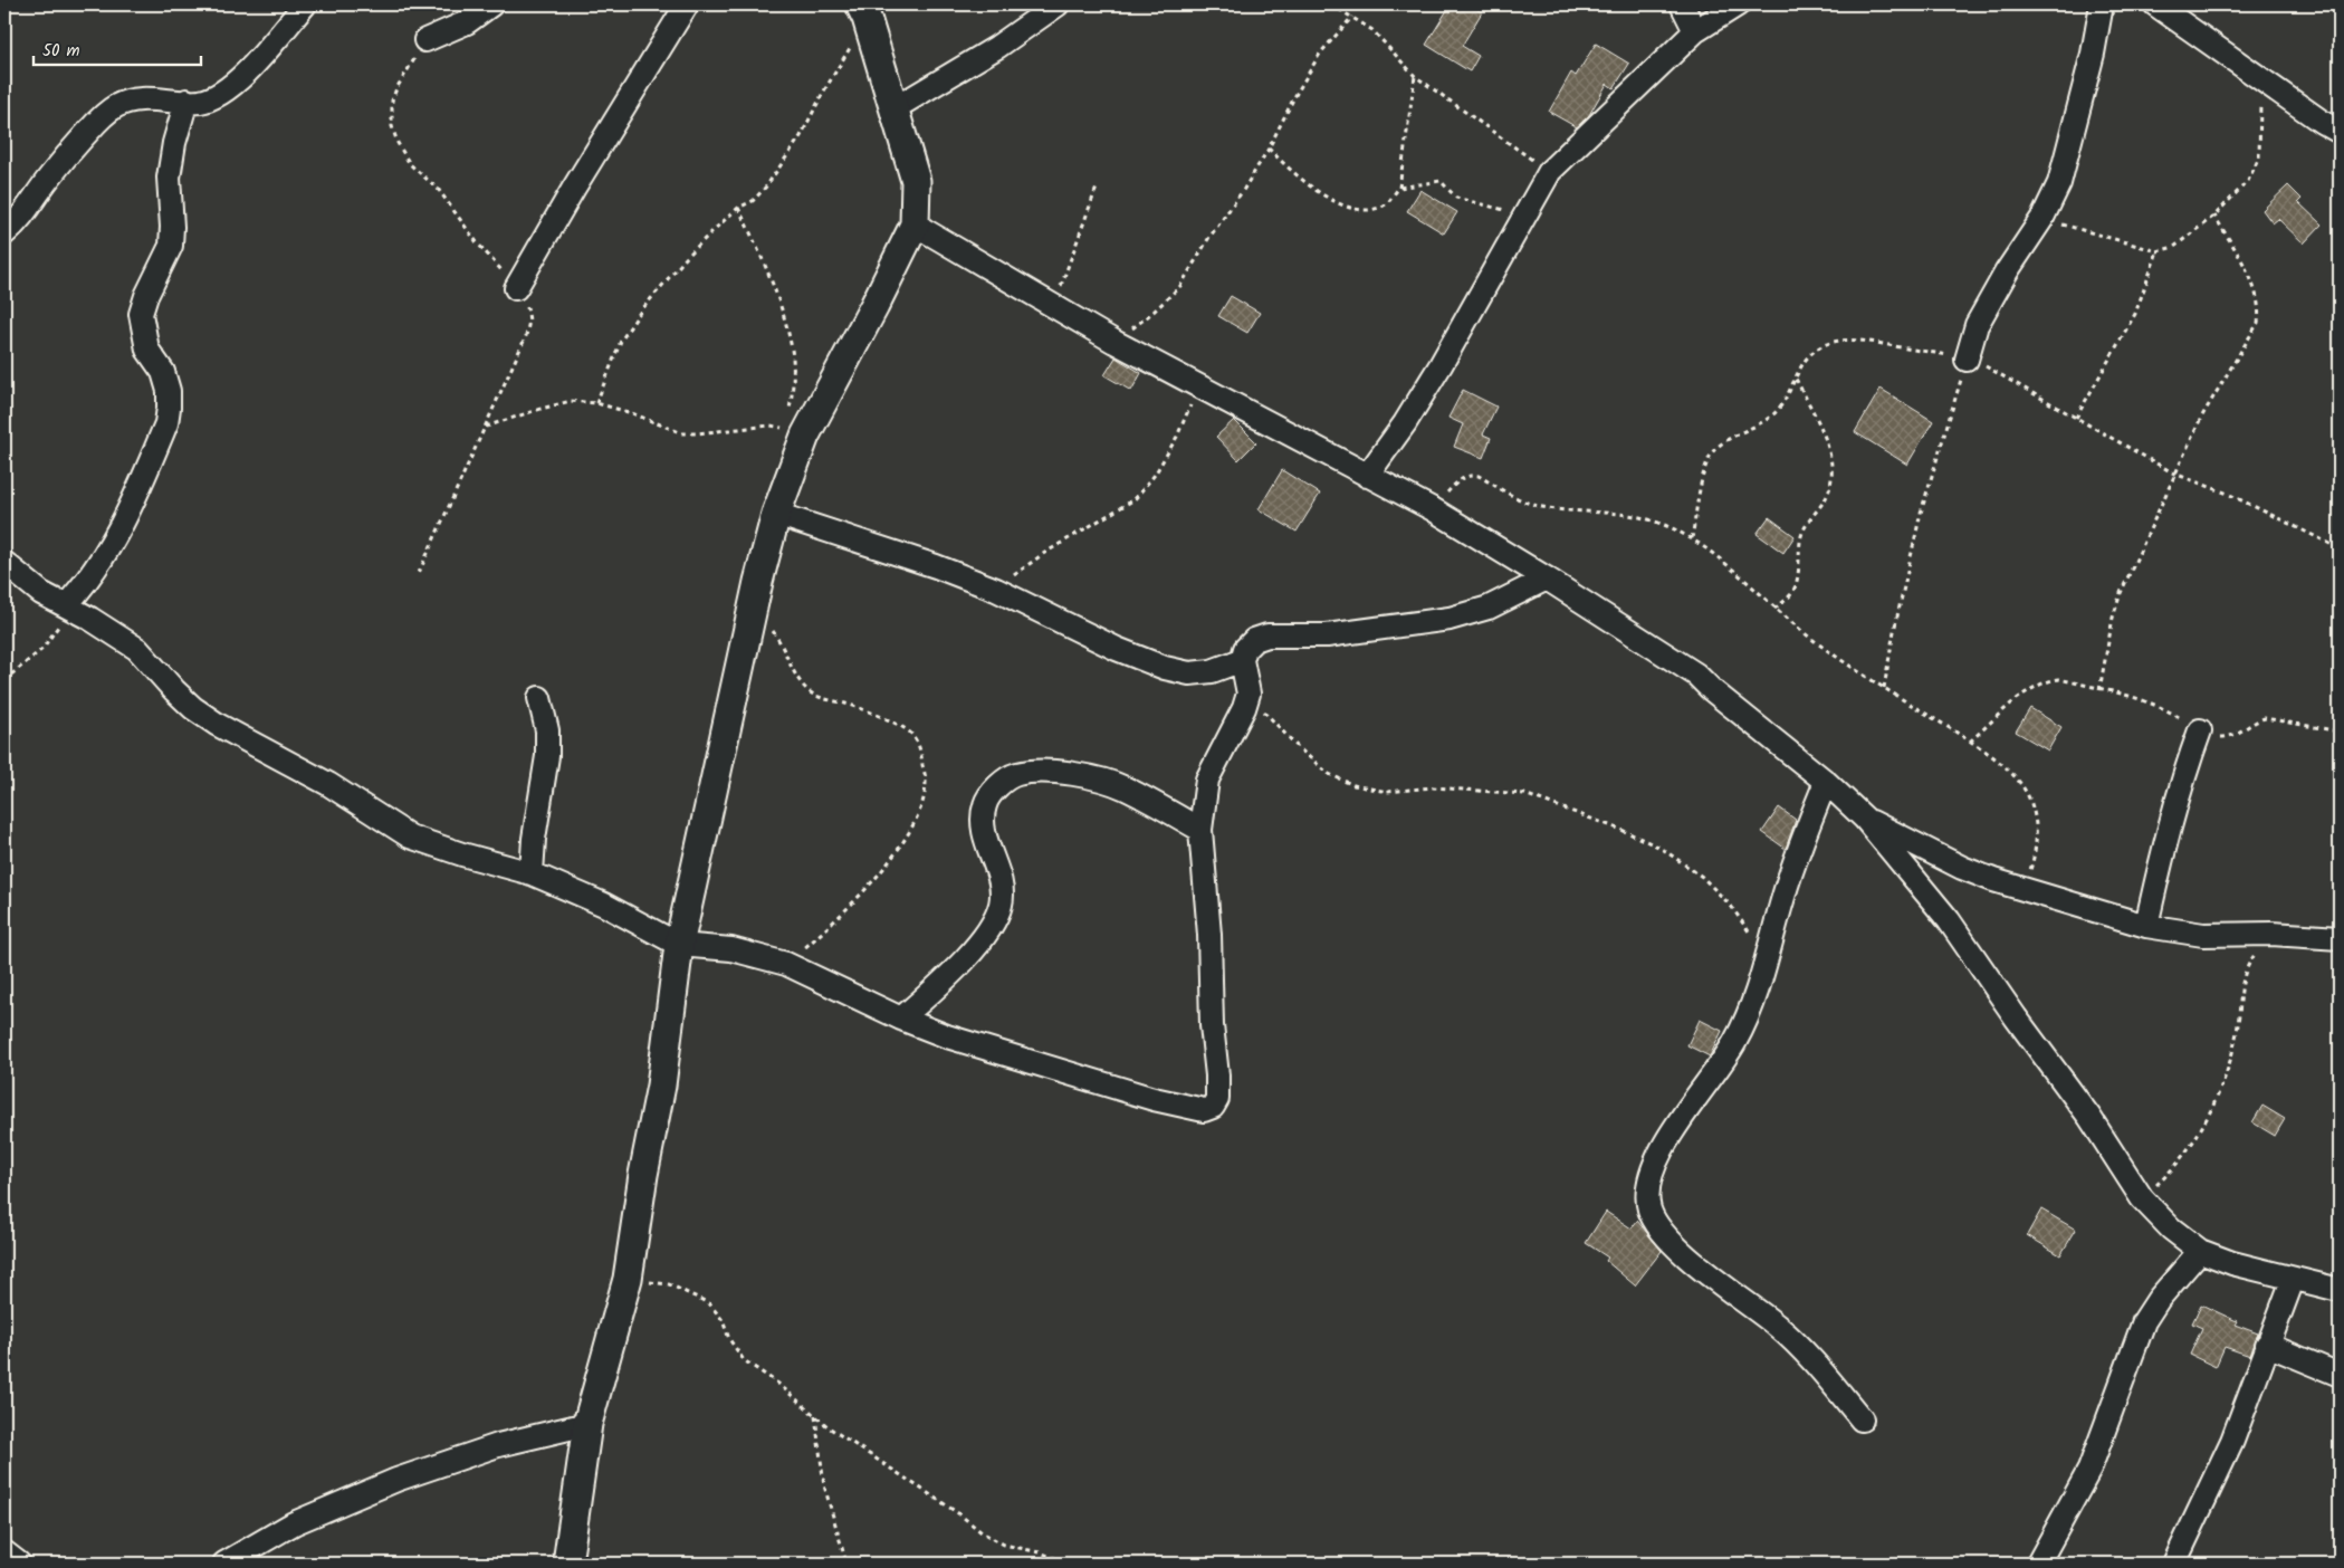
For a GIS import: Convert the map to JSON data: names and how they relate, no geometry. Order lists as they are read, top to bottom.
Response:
{
  "scale_bar": "50 m"
}
